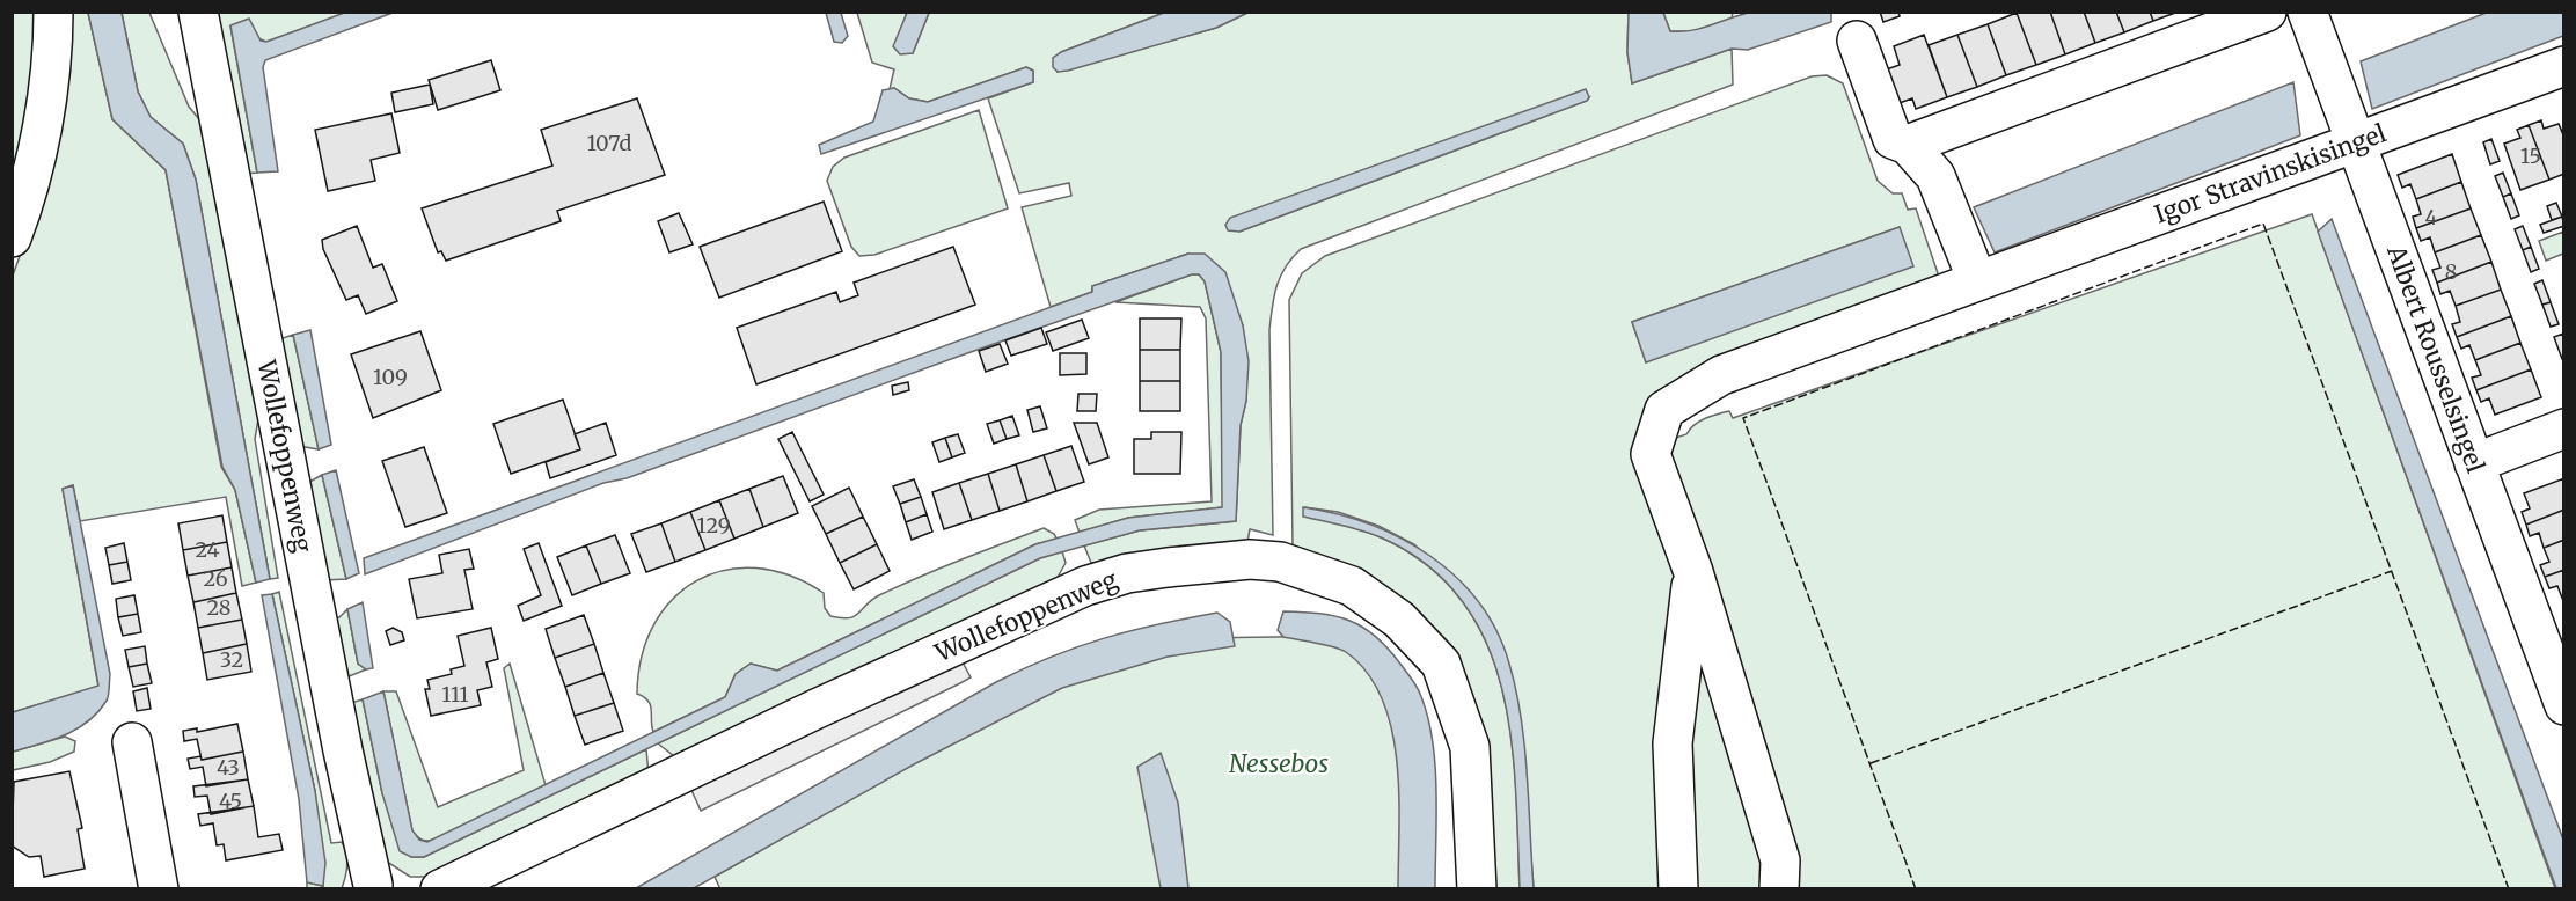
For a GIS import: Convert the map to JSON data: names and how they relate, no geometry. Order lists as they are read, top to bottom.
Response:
{
  "streets": {
    "street": ["Igor Stravinskisingel", "Albert Rousselsingel", "Wollefoppenweg"]
  },
  "crossings": [
    ["Igor Stravinskisingel", "Albert Rousselsingel"]
  ],
  "parks": ["Nessebos"],
  "house_numbers": [
    "107d",
    "15",
    "4",
    "8",
    "109",
    "129",
    "24",
    "26",
    "28",
    "32",
    "111",
    "43",
    "45"
  ]
}
